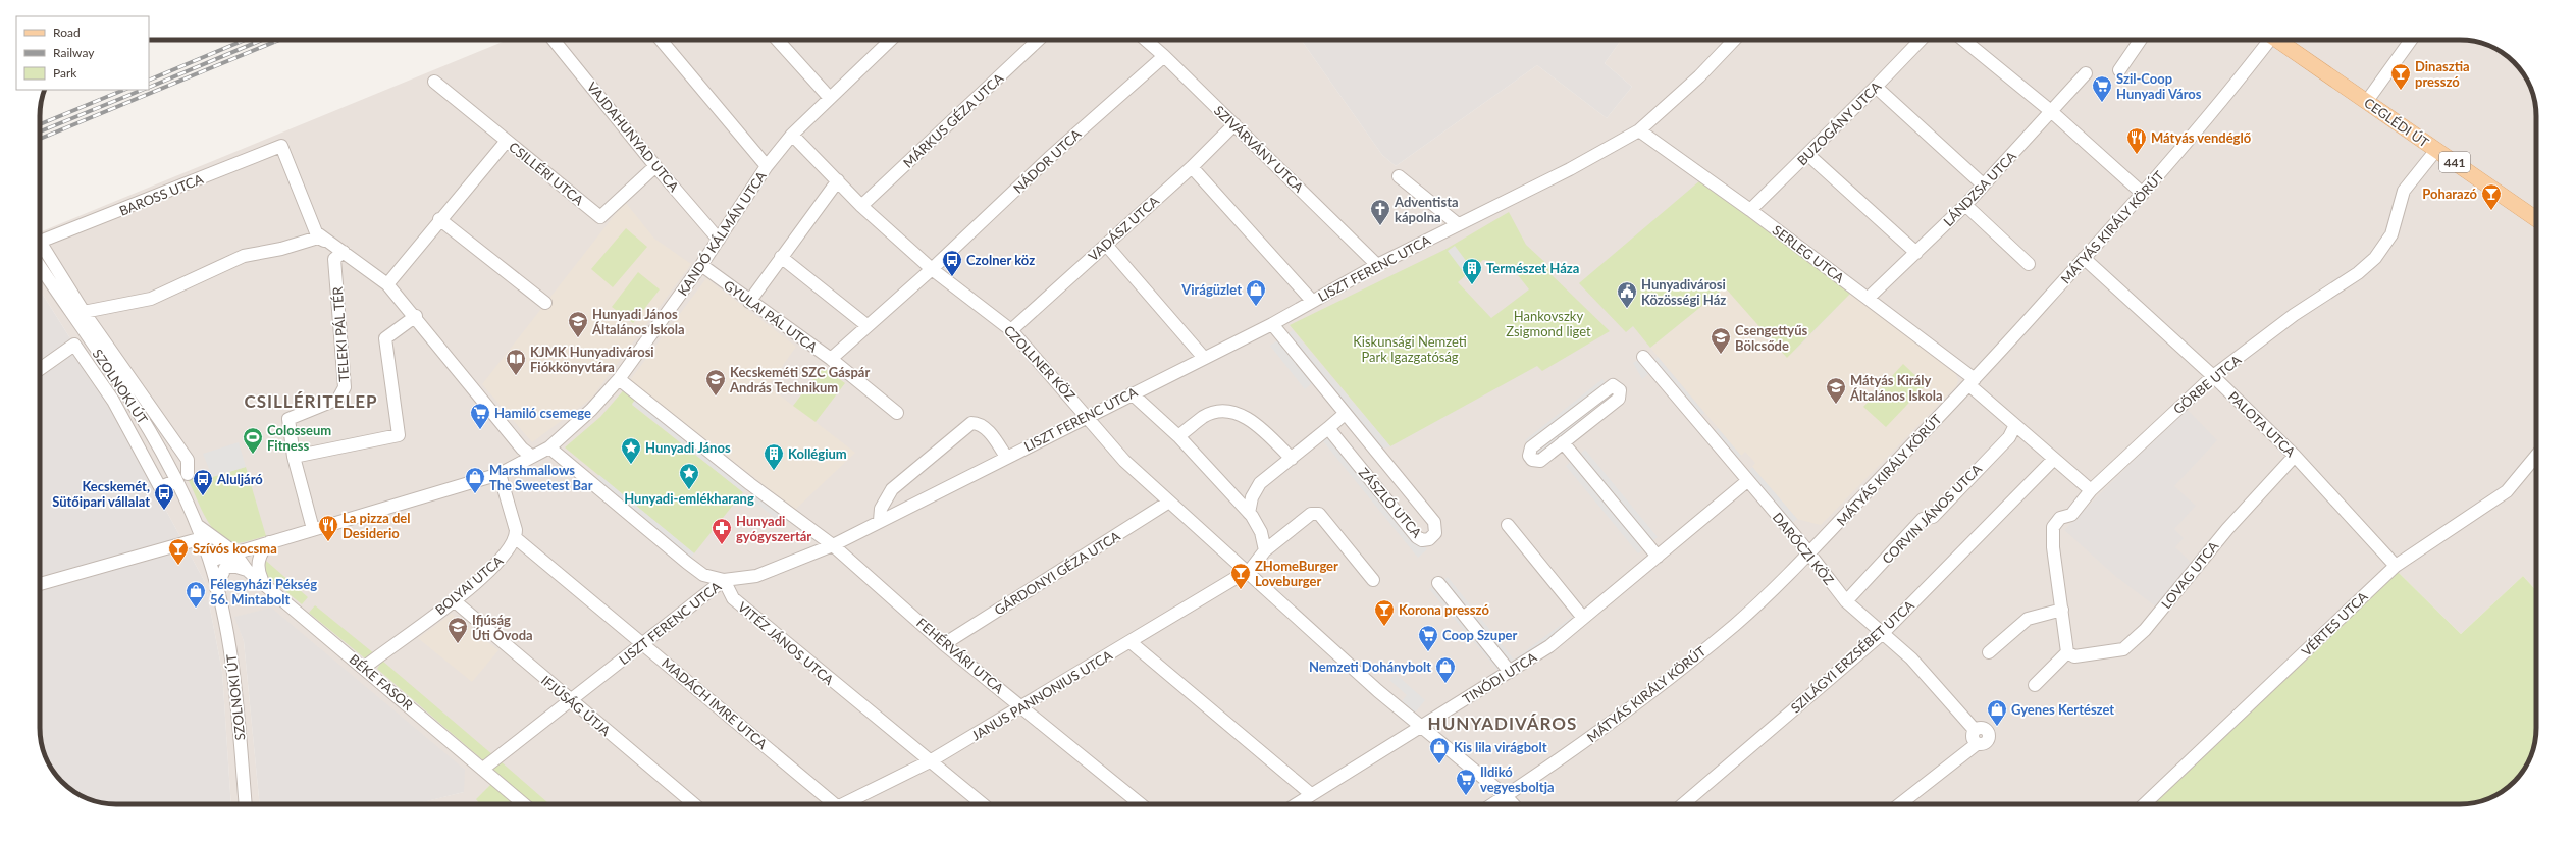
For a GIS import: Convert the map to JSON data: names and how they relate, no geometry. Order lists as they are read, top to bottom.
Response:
{
  "streets": {
    "main road": ["CEGLÉDI ÚT", "441"],
    "street": [
      "MÁRKUS GÉZA UTCA",
      "BUZOGÁNY UTCA",
      "VAJDAHUNYAD UTCA",
      "SZIVÁRVÁNY UTCA",
      "NÁDOR UTCA",
      "CSILLÉRI UTCA",
      "LÁNDZSA UTCA",
      "BAROSS UTCA",
      "MÁTYÁS KIRÁLY KÖRÚT",
      "VADÁSZ UTCA",
      "KANDÓ KÁLMÁN UTCA",
      "SERLEG UTCA",
      "LISZT FERENC UTCA",
      "GYULAI PÁL UTCA",
      "TELEKI PÁL TÉR",
      "CZOLLNER KÖZ",
      "GÖRBE UTCA",
      "SZOLNOKI ÚT",
      "PALOTA UTCA",
      "ZÁSZLÓ UTCA",
      "CORVIN JÁNOS UTCA",
      "DARÓCZI KÖZ",
      "GÁRDONYI GÉZA UTCA",
      "LOVAG UTCA",
      "BOLYAI UTCA",
      "VÉRTES UTCA",
      "VITÉZ JÁNOS UTCA",
      "FEHÉRVÁRI UTCA",
      "SZILÁGYI ERZSÉBET UTCA",
      "TINÓDI UTCA",
      "BÉKE FASOR",
      "JANUS PANNONIUS UTCA",
      "MADÁCH IMRE UTCA",
      "IFJÚSÁG ÚTJA"
    ]
  },
  "crossings": [
    ["MÁRKUS GÉZA UTCA", "CZOLLNER KÖZ"],
    ["CEGLÉDI ÚT", "GÖRBE UTCA"],
    ["BUZOGÁNY UTCA", "SERLEG UTCA"],
    ["VAJDAHUNYAD UTCA", "CSILLÉRI UTCA"],
    ["VAJDAHUNYAD UTCA", "KANDÓ KÁLMÁN UTCA"],
    ["SZIVÁRVÁNY UTCA", "NÁDOR UTCA"],
    ["SZIVÁRVÁNY UTCA", "VADÁSZ UTCA"],
    ["SZIVÁRVÁNY UTCA", "LISZT FERENC UTCA"],
    ["NÁDOR UTCA", "GYULAI PÁL UTCA"],
    ["NÁDOR UTCA", "CZOLLNER KÖZ"],
    ["LÁNDZSA UTCA", "SERLEG UTCA"],
    ["MÁTYÁS KIRÁLY KÖRÚT", "SERLEG UTCA"],
    ["MÁTYÁS KIRÁLY KÖRÚT", "CZOLLNER KÖZ"],
    ["MÁTYÁS KIRÁLY KÖRÚT", "PALOTA UTCA"],
    ["MÁTYÁS KIRÁLY KÖRÚT", "DARÓCZI KÖZ"],
    ["VADÁSZ UTCA", "CZOLLNER KÖZ"],
    ["KANDÓ KÁLMÁN UTCA", "GYULAI PÁL UTCA"],
    ["KANDÓ KÁLMÁN UTCA", "TELEKI PÁL TÉR"],
    ["KANDÓ KÁLMÁN UTCA", "CZOLLNER KÖZ"],
    ["KANDÓ KÁLMÁN UTCA", "SZOLNOKI ÚT"],
    ["KANDÓ KÁLMÁN UTCA", "FEHÉRVÁRI UTCA"],
    ["KANDÓ KÁLMÁN UTCA", "BÉKE FASOR"],
    ["SERLEG UTCA", "LISZT FERENC UTCA"],
    ["SERLEG UTCA", "GÖRBE UTCA"],
    ["SERLEG UTCA", "CORVIN JÁNOS UTCA"],
    ["SERLEG UTCA", "SZILÁGYI ERZSÉBET UTCA"],
    ["LISZT FERENC UTCA", "CZOLLNER KÖZ"],
    ["LISZT FERENC UTCA", "ZÁSZLÓ UTCA"],
    ["LISZT FERENC UTCA", "VITÉZ JÁNOS UTCA"],
    ["LISZT FERENC UTCA", "FEHÉRVÁRI UTCA"],
    ["LISZT FERENC UTCA", "BÉKE FASOR"],
    ["LISZT FERENC UTCA", "MADÁCH IMRE UTCA"],
    ["LISZT FERENC UTCA", "IFJÚSÁG ÚTJA"],
    ["CZOLLNER KÖZ", "GÁRDONYI GÉZA UTCA"],
    ["CZOLLNER KÖZ", "TINÓDI UTCA"],
    ["CZOLLNER KÖZ", "JANUS PANNONIUS UTCA"],
    ["GÖRBE UTCA", "PALOTA UTCA"],
    ["GÖRBE UTCA", "LOVAG UTCA"],
    ["SZOLNOKI ÚT", "BÉKE FASOR"],
    ["PALOTA UTCA", "LOVAG UTCA"],
    ["PALOTA UTCA", "VÉRTES UTCA"],
    ["CORVIN JÁNOS UTCA", "DARÓCZI KÖZ"],
    ["DARÓCZI KÖZ", "SZILÁGYI ERZSÉBET UTCA"],
    ["DARÓCZI KÖZ", "TINÓDI UTCA"],
    ["GÁRDONYI GÉZA UTCA", "FEHÉRVÁRI UTCA"],
    ["BOLYAI UTCA", "BÉKE FASOR"],
    ["BOLYAI UTCA", "MADÁCH IMRE UTCA"],
    ["BOLYAI UTCA", "IFJÚSÁG ÚTJA"],
    ["VITÉZ JÁNOS UTCA", "JANUS PANNONIUS UTCA"],
    ["FEHÉRVÁRI UTCA", "JANUS PANNONIUS UTCA"]
  ],
  "districts": ["CSILLÉRITELEP", "HUNYADIVÁROS"],
  "parks": ["Hankovszky Zsigmond liget", "Kiskunsági Nemzeti Park Igazgatóság"],
  "places": {
    "bar": [
      "Dinasztia presszó",
      "Poharazó",
      "Szívós kocsma",
      "ZHomeBurger Loveburger",
      "Korona presszó"
    ],
    "supermarket": [
      "Szil-Coop Hunyadi Város",
      "Hamiló csemege",
      "Coop Szuper",
      "Ildikó vegyesboltja"
    ],
    "restaurant": ["Mátyás vendéglő", "La pizza del Desiderio"],
    "church": ["Adventista kápolna"],
    "bus stop": ["Czolner köz", "Aluljáró", "Kecskemét, Sütőipari vállalat"],
    "building": ["Természet Háza", "Kollégium"],
    "shop": [
      "Virágüzlet",
      "Marshmallows The Sweetest Bar",
      "Félegyházi Pékség 56. Mintabolt",
      "Nemzeti Dohánybolt",
      "Gyenes Kertészet",
      "Kis lila virágbolt"
    ],
    "public building": ["Hunyadivárosi Közösségi Ház"],
    "school or university": [
      "Hunyadi János Általános Iskola",
      "Csengettyűs Bölcsőde",
      "Kecskeméti SZC Gáspár András Technikum",
      "Mátyás Király Általános Iskola",
      "Ifjúság Úti Óvoda"
    ],
    "library": ["KJMK Hunyadivárosi Fiókkönyvtára"],
    "sports": ["Colosseum Fitness"],
    "place": ["Hunyadi János", "Hunyadi-emlékharang"],
    "pharmacy": ["Hunyadi gyógyszertár"]
  },
  "legend": ["Road", "Railway", "Park"]
}
